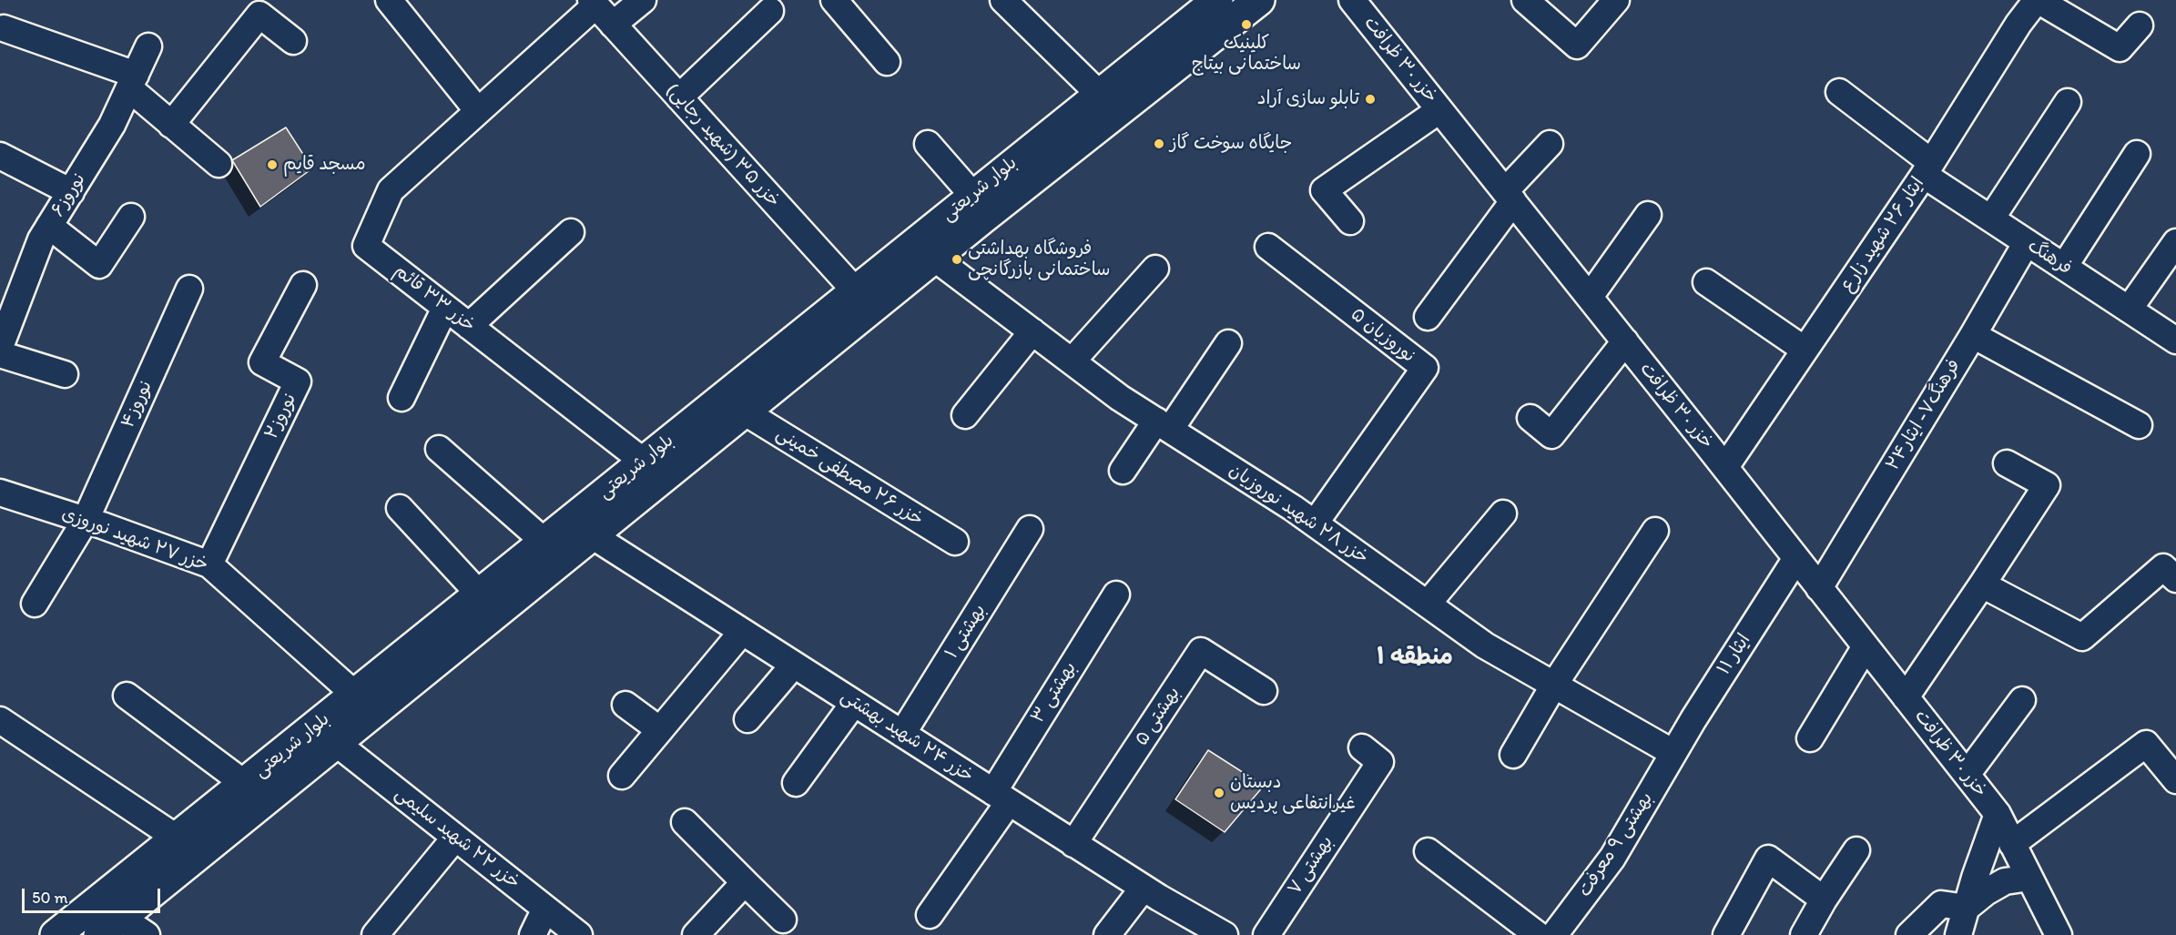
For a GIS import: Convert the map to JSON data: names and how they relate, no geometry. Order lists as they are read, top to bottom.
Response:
{
  "streets": {
    "main road": ["بلوار شریعتی"],
    "street": [
      "خزر ۳۰ ظرافت",
      "خزر ۳۵ (شهید رجایی)",
      "نوروز۶",
      "ایثار ۲۶ شهید زارع",
      "فرهنگ",
      "خزر ۳۳ قائم",
      "نوروزیان ۵",
      "نوروز۴",
      "فرهنگ۷- ایثار۲۴",
      "نوروز۲",
      "خزر ۲۶ مصطفی خمینی",
      "خزر ۲۸ شهید نوروزیان",
      "خزر ۲۷ شهید نوروزی",
      "بهشتی ۱",
      "ایثار ۱۱",
      "بهشتی ۳",
      "بهشتی ۵",
      "خزر ۲۴ شهید بهشتی",
      "خزر ۲۲ شهید سلیمی",
      "بهشتی ۹ معرفت",
      "بهشتی ۷"
    ]
  },
  "crossings": [
    ["خزر ۳۰ ظرافت", "ایثار ۲۶ شهید زارع"],
    ["خزر ۳۰ ظرافت", "فرهنگ۷- ایثار۲۴"],
    ["خزر ۳۰ ظرافت", "ایثار ۱۱"],
    ["خزر ۳۵ (شهید رجایی)", "بلوار شریعتی"],
    ["بلوار شریعتی", "خزر ۳۳ قائم"],
    ["بلوار شریعتی", "خزر ۲۶ مصطفی خمینی"],
    ["بلوار شریعتی", "خزر ۲۸ شهید نوروزیان"],
    ["بلوار شریعتی", "خزر ۲۷ شهید نوروزی"],
    ["بلوار شریعتی", "خزر ۲۴ شهید بهشتی"],
    ["بلوار شریعتی", "خزر ۲۲ شهید سلیمی"],
    ["ایثار ۲۶ شهید زارع", "فرهنگ"],
    ["فرهنگ", "فرهنگ۷- ایثار۲۴"],
    ["نوروزیان ۵", "خزر ۲۸ شهید نوروزیان"],
    ["نوروز۴", "خزر ۲۷ شهید نوروزی"],
    ["نوروز۲", "خزر ۲۷ شهید نوروزی"],
    ["خزر ۲۸ شهید نوروزیان", "ایثار ۱۱"],
    ["خزر ۲۸ شهید نوروزیان", "بهشتی ۹ معرفت"],
    ["بهشتی ۱", "خزر ۲۴ شهید بهشتی"],
    ["ایثار ۱۱", "بهشتی ۹ معرفت"],
    ["بهشتی ۳", "خزر ۲۴ شهید بهشتی"],
    ["بهشتی ۵", "خزر ۲۴ شهید بهشتی"]
  ],
  "districts": ["منطقه ۱"],
  "places": [
    "کلینیک ساختمانی بیتاج",
    "تابلو سازی آراد",
    "جایگاه سوخت گاز",
    "مسجد قایم",
    "فروشگاه بهداشتی ساختمانی بازرگانچی",
    "دبستان غیرانتفاعی پردیس"
  ],
  "scale_bar": "50 m"
}
